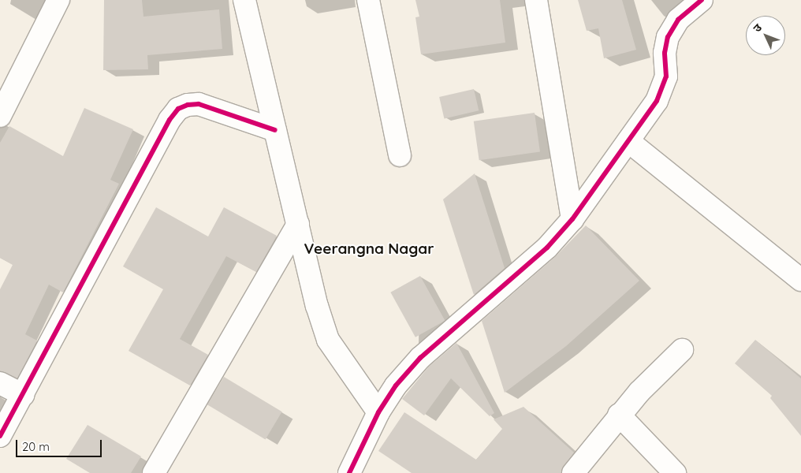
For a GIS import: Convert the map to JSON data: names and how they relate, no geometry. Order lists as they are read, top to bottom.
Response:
{
  "districts": ["Veerangna Nagar"],
  "scale_bar": "20 m",
  "north": "top left"
}
